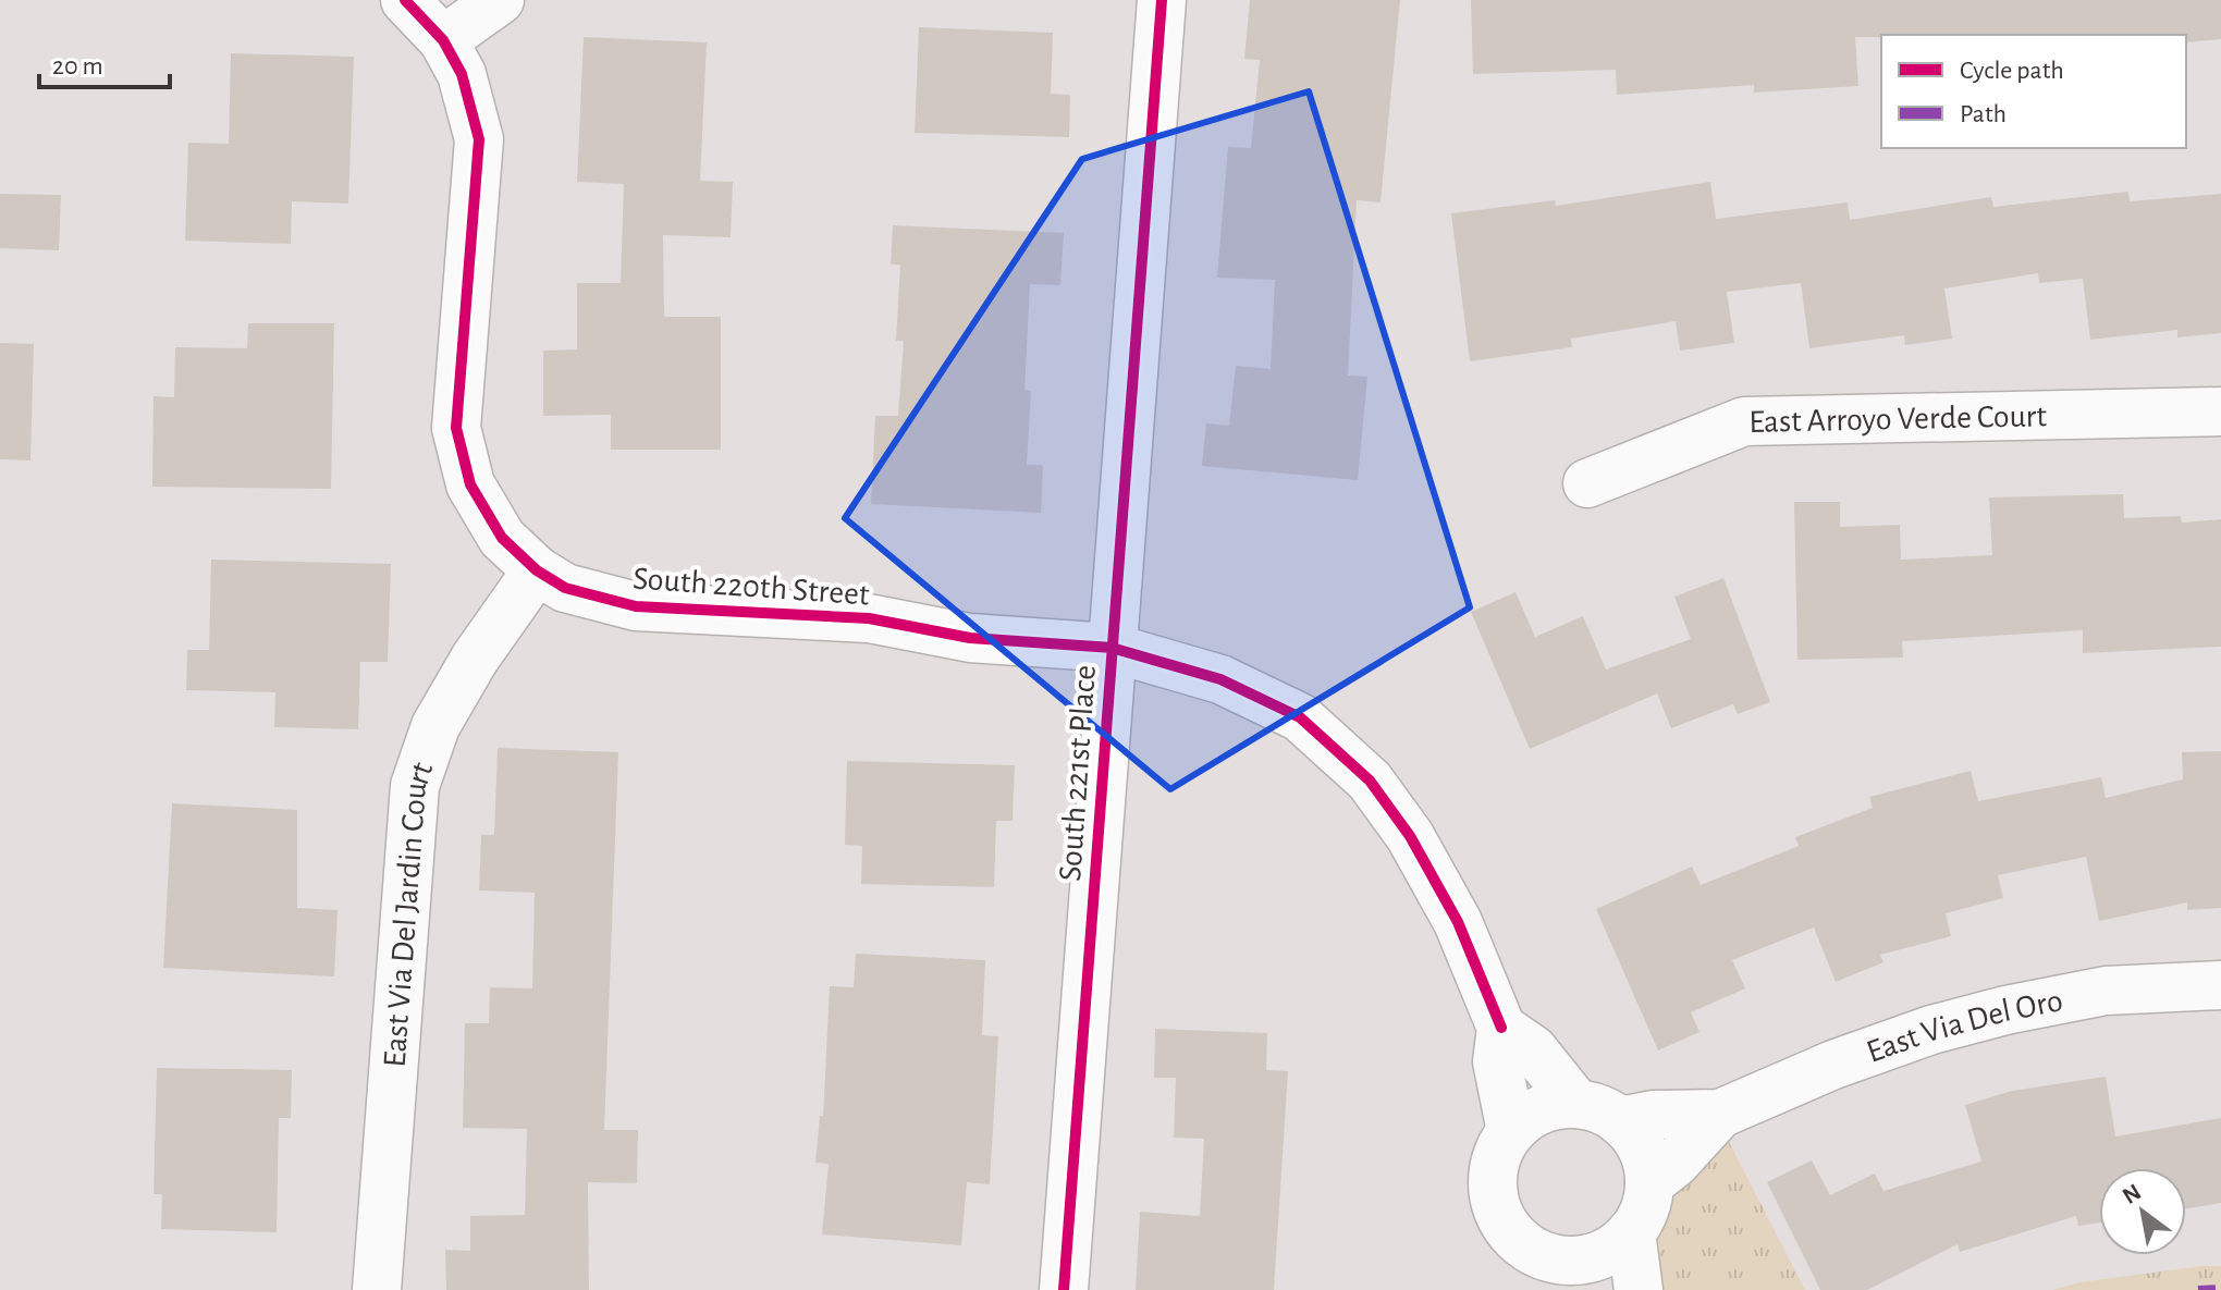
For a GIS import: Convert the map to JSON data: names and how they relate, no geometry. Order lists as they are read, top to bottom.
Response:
{
  "streets": {
    "street": [
      "East Arroyo Verde Court",
      "South 220th Street",
      "South 221st Place",
      "East Via Del Jardin Court",
      "East Via Del Oro"
    ]
  },
  "crossings": [
    ["South 220th Street", "South 221st Place"],
    ["South 220th Street", "East Via Del Jardin Court"],
    ["South 220th Street", "East Via Del Oro"]
  ],
  "legend": ["Cycle path", "Path"],
  "scale_bar": "20 m",
  "north": "top left"
}
